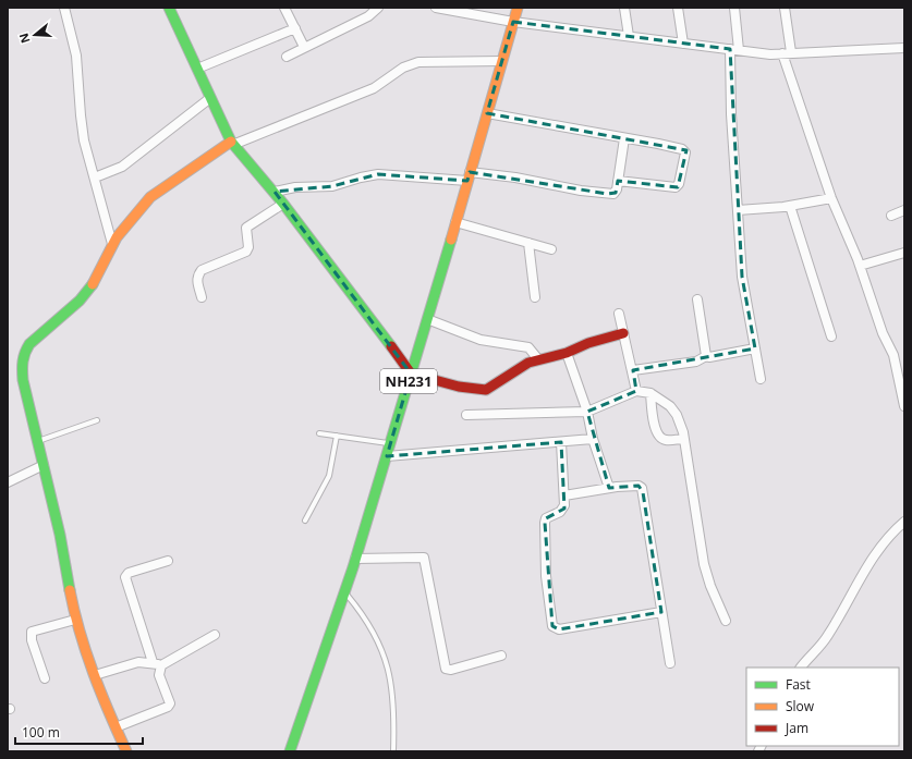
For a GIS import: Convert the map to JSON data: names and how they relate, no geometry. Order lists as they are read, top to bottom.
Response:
{
  "streets": {
    "main road": ["NH231"]
  },
  "legend": ["Fast", "Slow", "Jam"],
  "scale_bar": "100 m",
  "north": "left"
}
